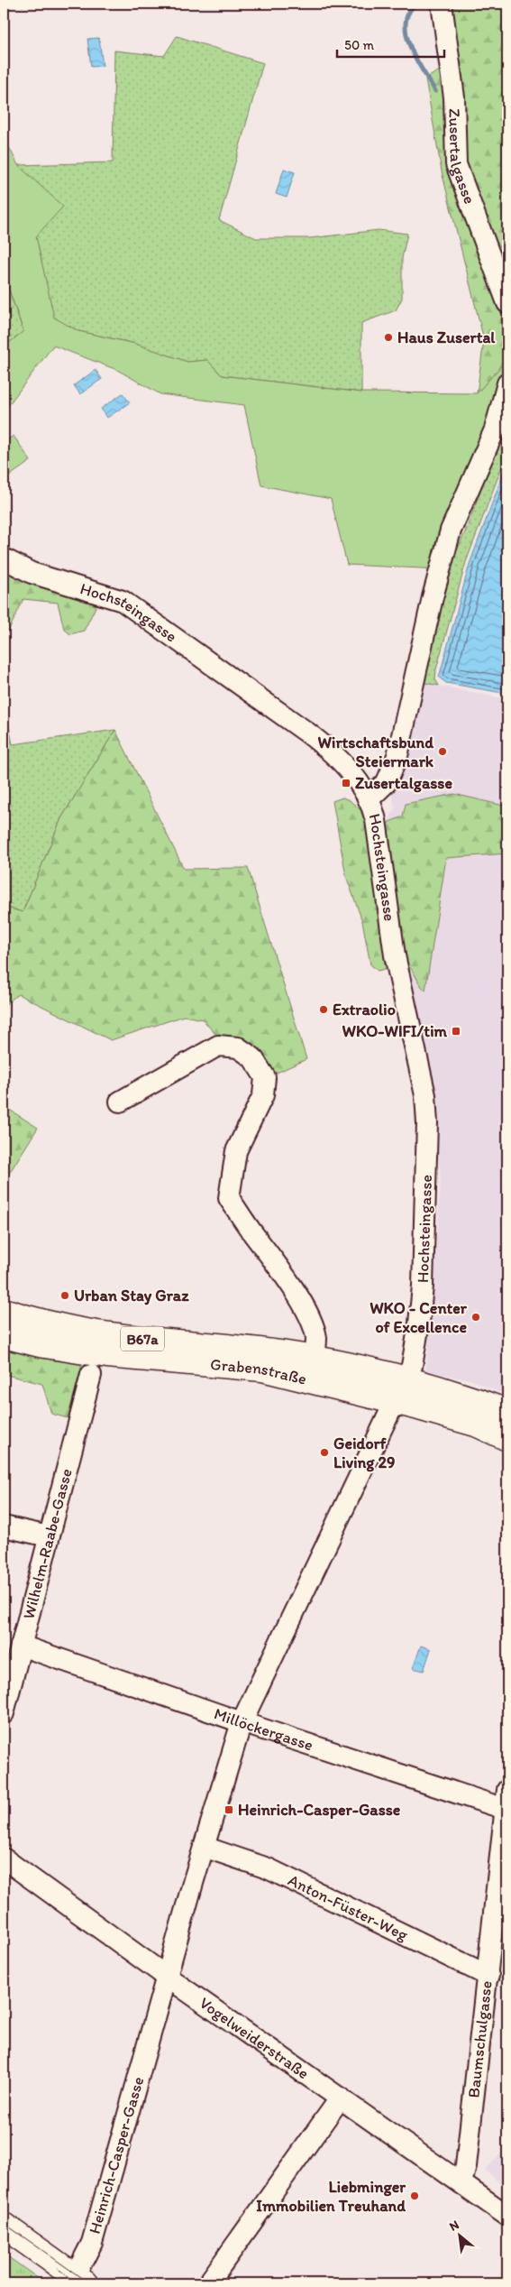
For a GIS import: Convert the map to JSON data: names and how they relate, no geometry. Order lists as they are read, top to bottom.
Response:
{
  "streets": {
    "main road": ["B67a", "Grabenstraße"],
    "street": [
      "Zusertalgasse",
      "Hochsteingasse",
      "Wilhelm-Raabe-Gasse",
      "Millöckergasse",
      "Anton-Füster-Weg",
      "Vogelweiderstraße",
      "Baumschulgasse",
      "Heinrich-Casper-Gasse"
    ]
  },
  "crossings": [
    ["Hochsteingasse", "Grabenstraße"],
    ["Hochsteingasse", "Heinrich-Casper-Gasse"],
    ["Grabenstraße", "Heinrich-Casper-Gasse"],
    ["Wilhelm-Raabe-Gasse", "Millöckergasse"],
    ["Millöckergasse", "Baumschulgasse"],
    ["Millöckergasse", "Heinrich-Casper-Gasse"],
    ["Anton-Füster-Weg", "Baumschulgasse"],
    ["Anton-Füster-Weg", "Heinrich-Casper-Gasse"],
    ["Vogelweiderstraße", "Baumschulgasse"],
    ["Vogelweiderstraße", "Heinrich-Casper-Gasse"]
  ],
  "places": {
    "other": [
      "Haus Zusertal",
      "Wirtschaftsbund Steiermark",
      "Extraolio",
      "Urban Stay Graz",
      "WKO - Center of Excellence",
      "Geidorf Living 29",
      "Liebminger Immobilien Treuhand"
    ],
    "transit": ["Zusertalgasse", "WKO-WIFI/tim", "Heinrich-Casper-Gasse"]
  },
  "scale_bar": "50 m",
  "north": "top left"
}
